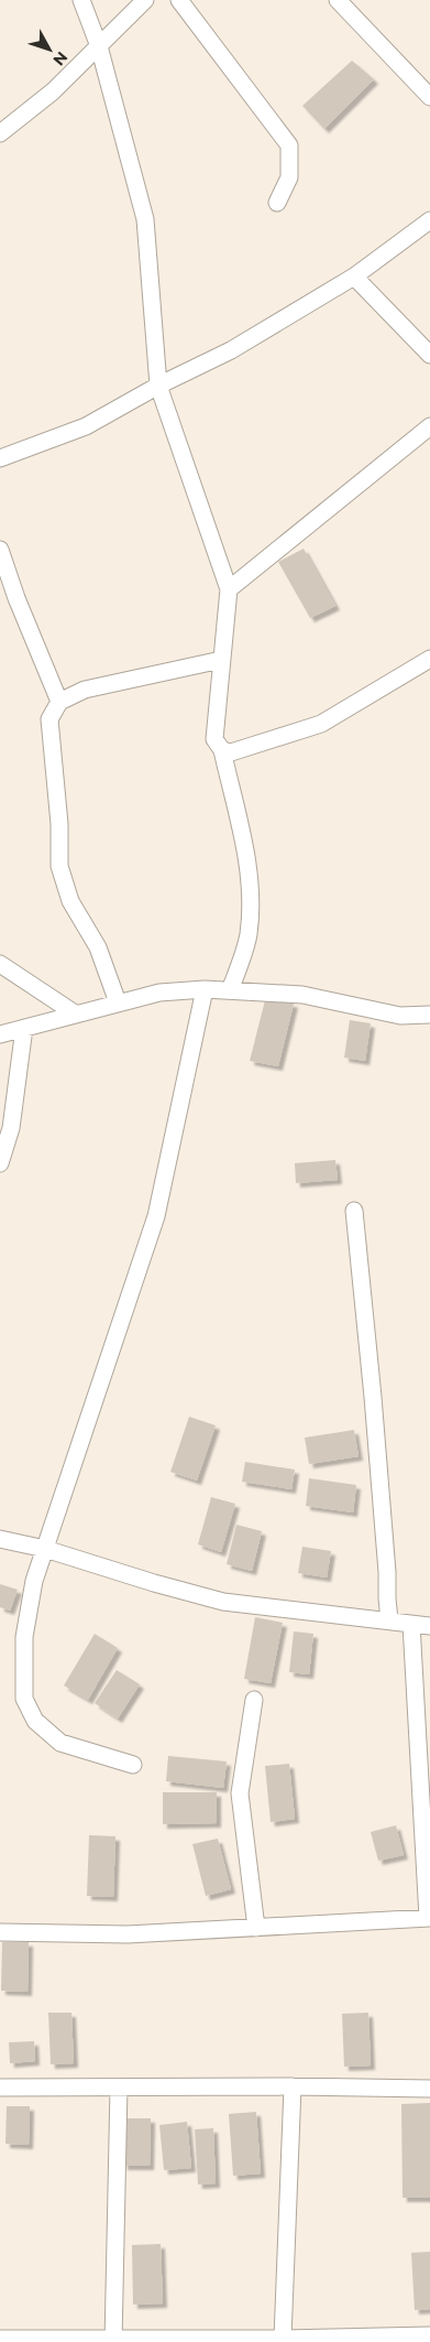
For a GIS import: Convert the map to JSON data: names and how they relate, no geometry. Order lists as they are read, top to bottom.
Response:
{
  "north": "bottom right"
}
